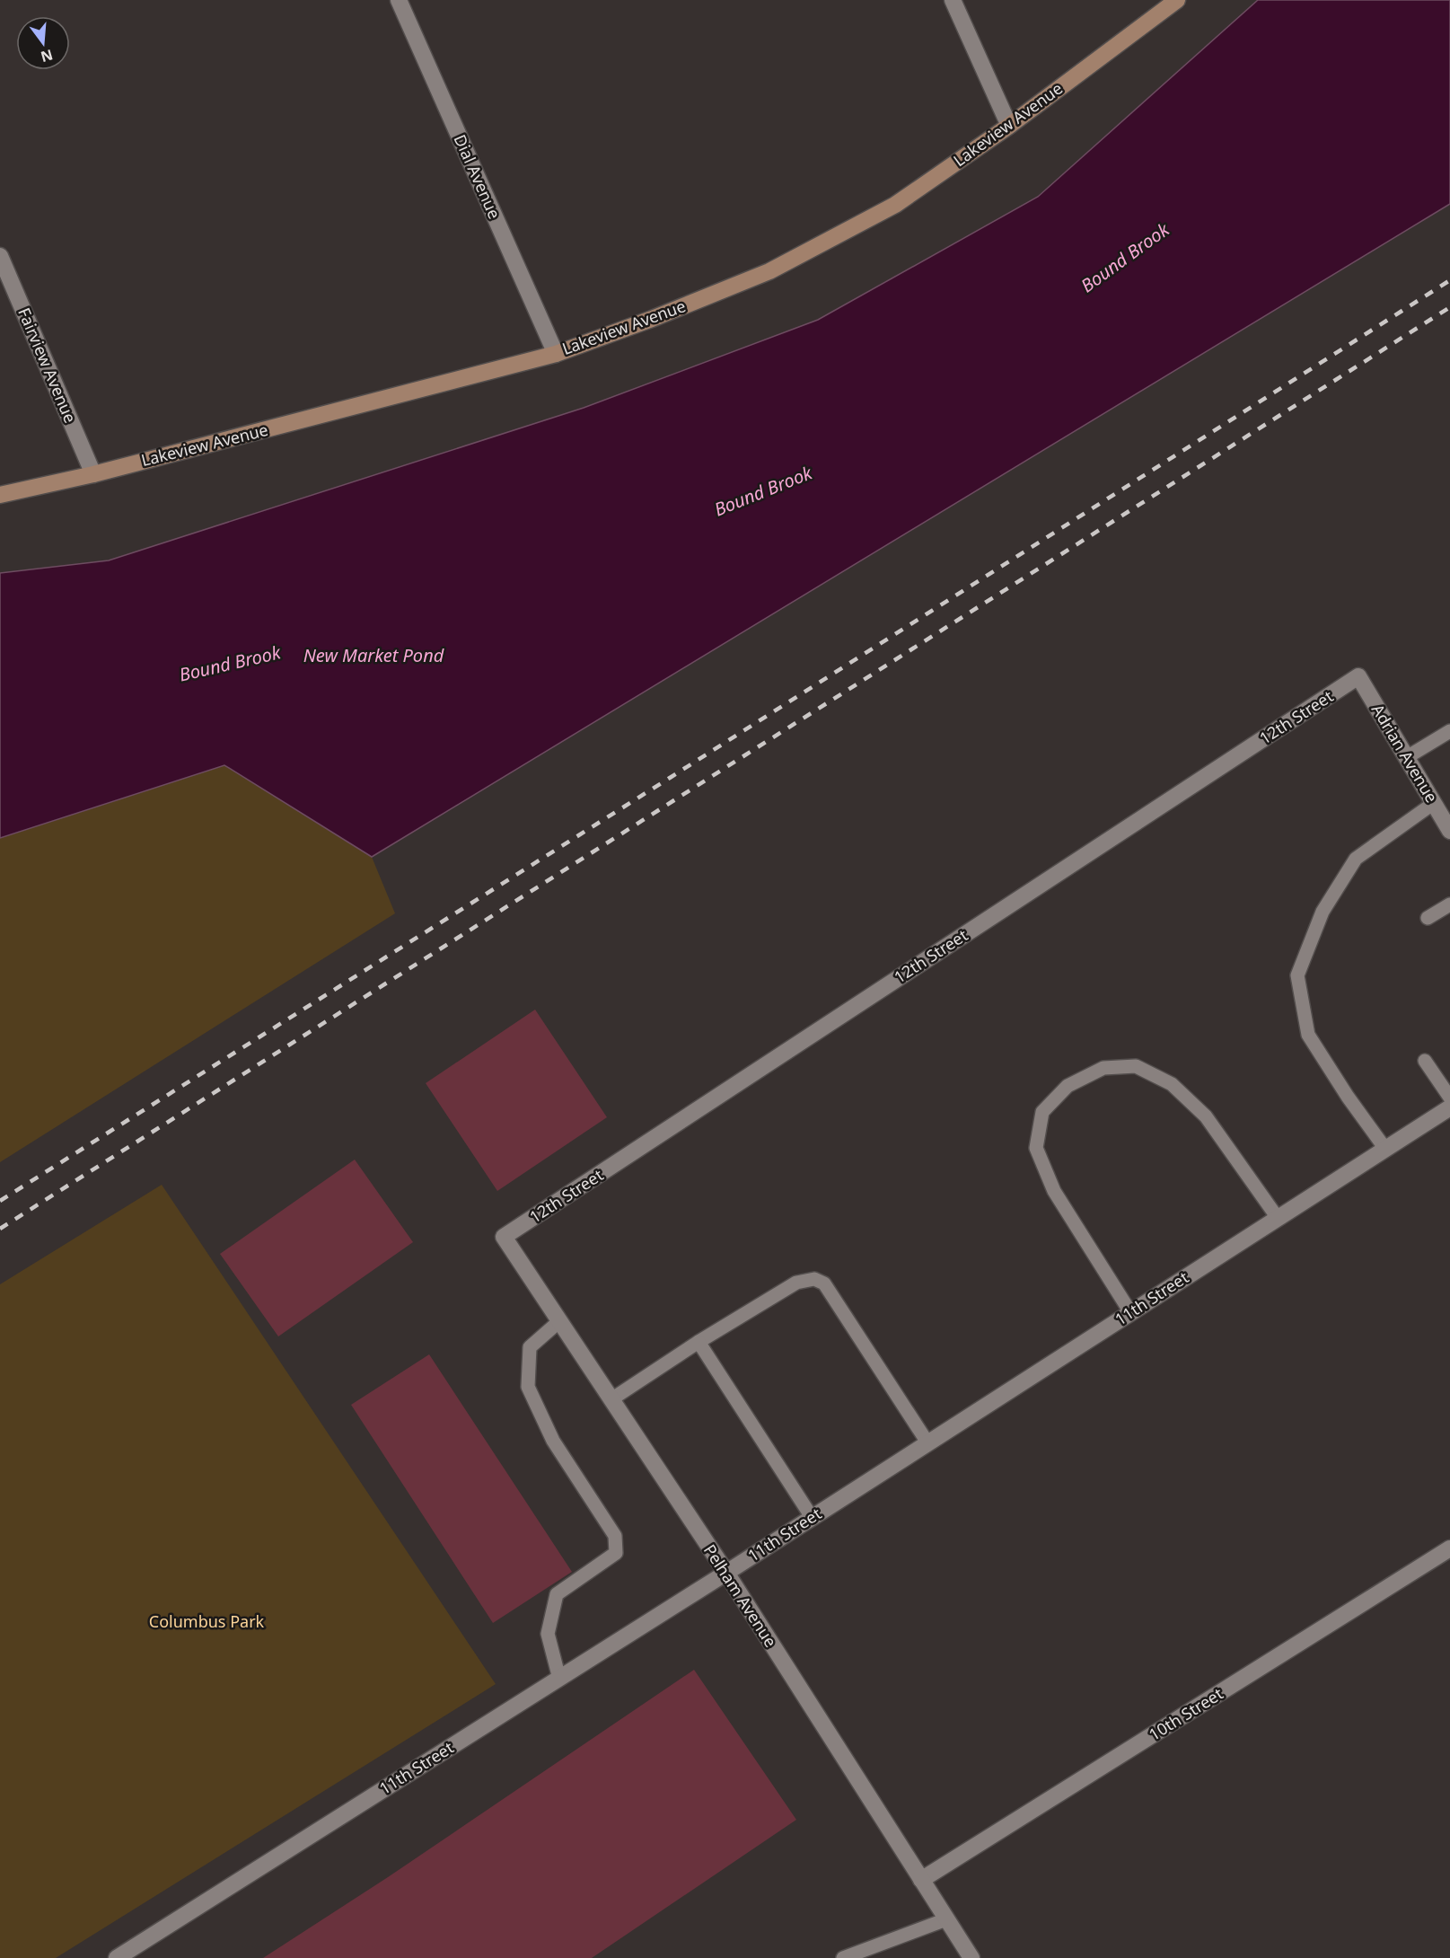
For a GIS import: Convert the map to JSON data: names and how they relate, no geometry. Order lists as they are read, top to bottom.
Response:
{
  "streets": {
    "main road": ["Lakeview Avenue"],
    "street": [
      "Dial Avenue",
      "Fairview Avenue",
      "12th Street",
      "Adrian Avenue",
      "11th Street",
      "Pelham Avenue",
      "10th Street"
    ]
  },
  "crossings": [
    ["Lakeview Avenue", "Dial Avenue"],
    ["Lakeview Avenue", "Fairview Avenue"],
    ["12th Street", "Adrian Avenue"],
    ["12th Street", "Pelham Avenue"],
    ["11th Street", "Pelham Avenue"],
    ["Pelham Avenue", "10th Street"]
  ],
  "water": ["Bound Brook", "New Market Pond"],
  "parks": ["Columbus Park"],
  "north": "bottom"
}
